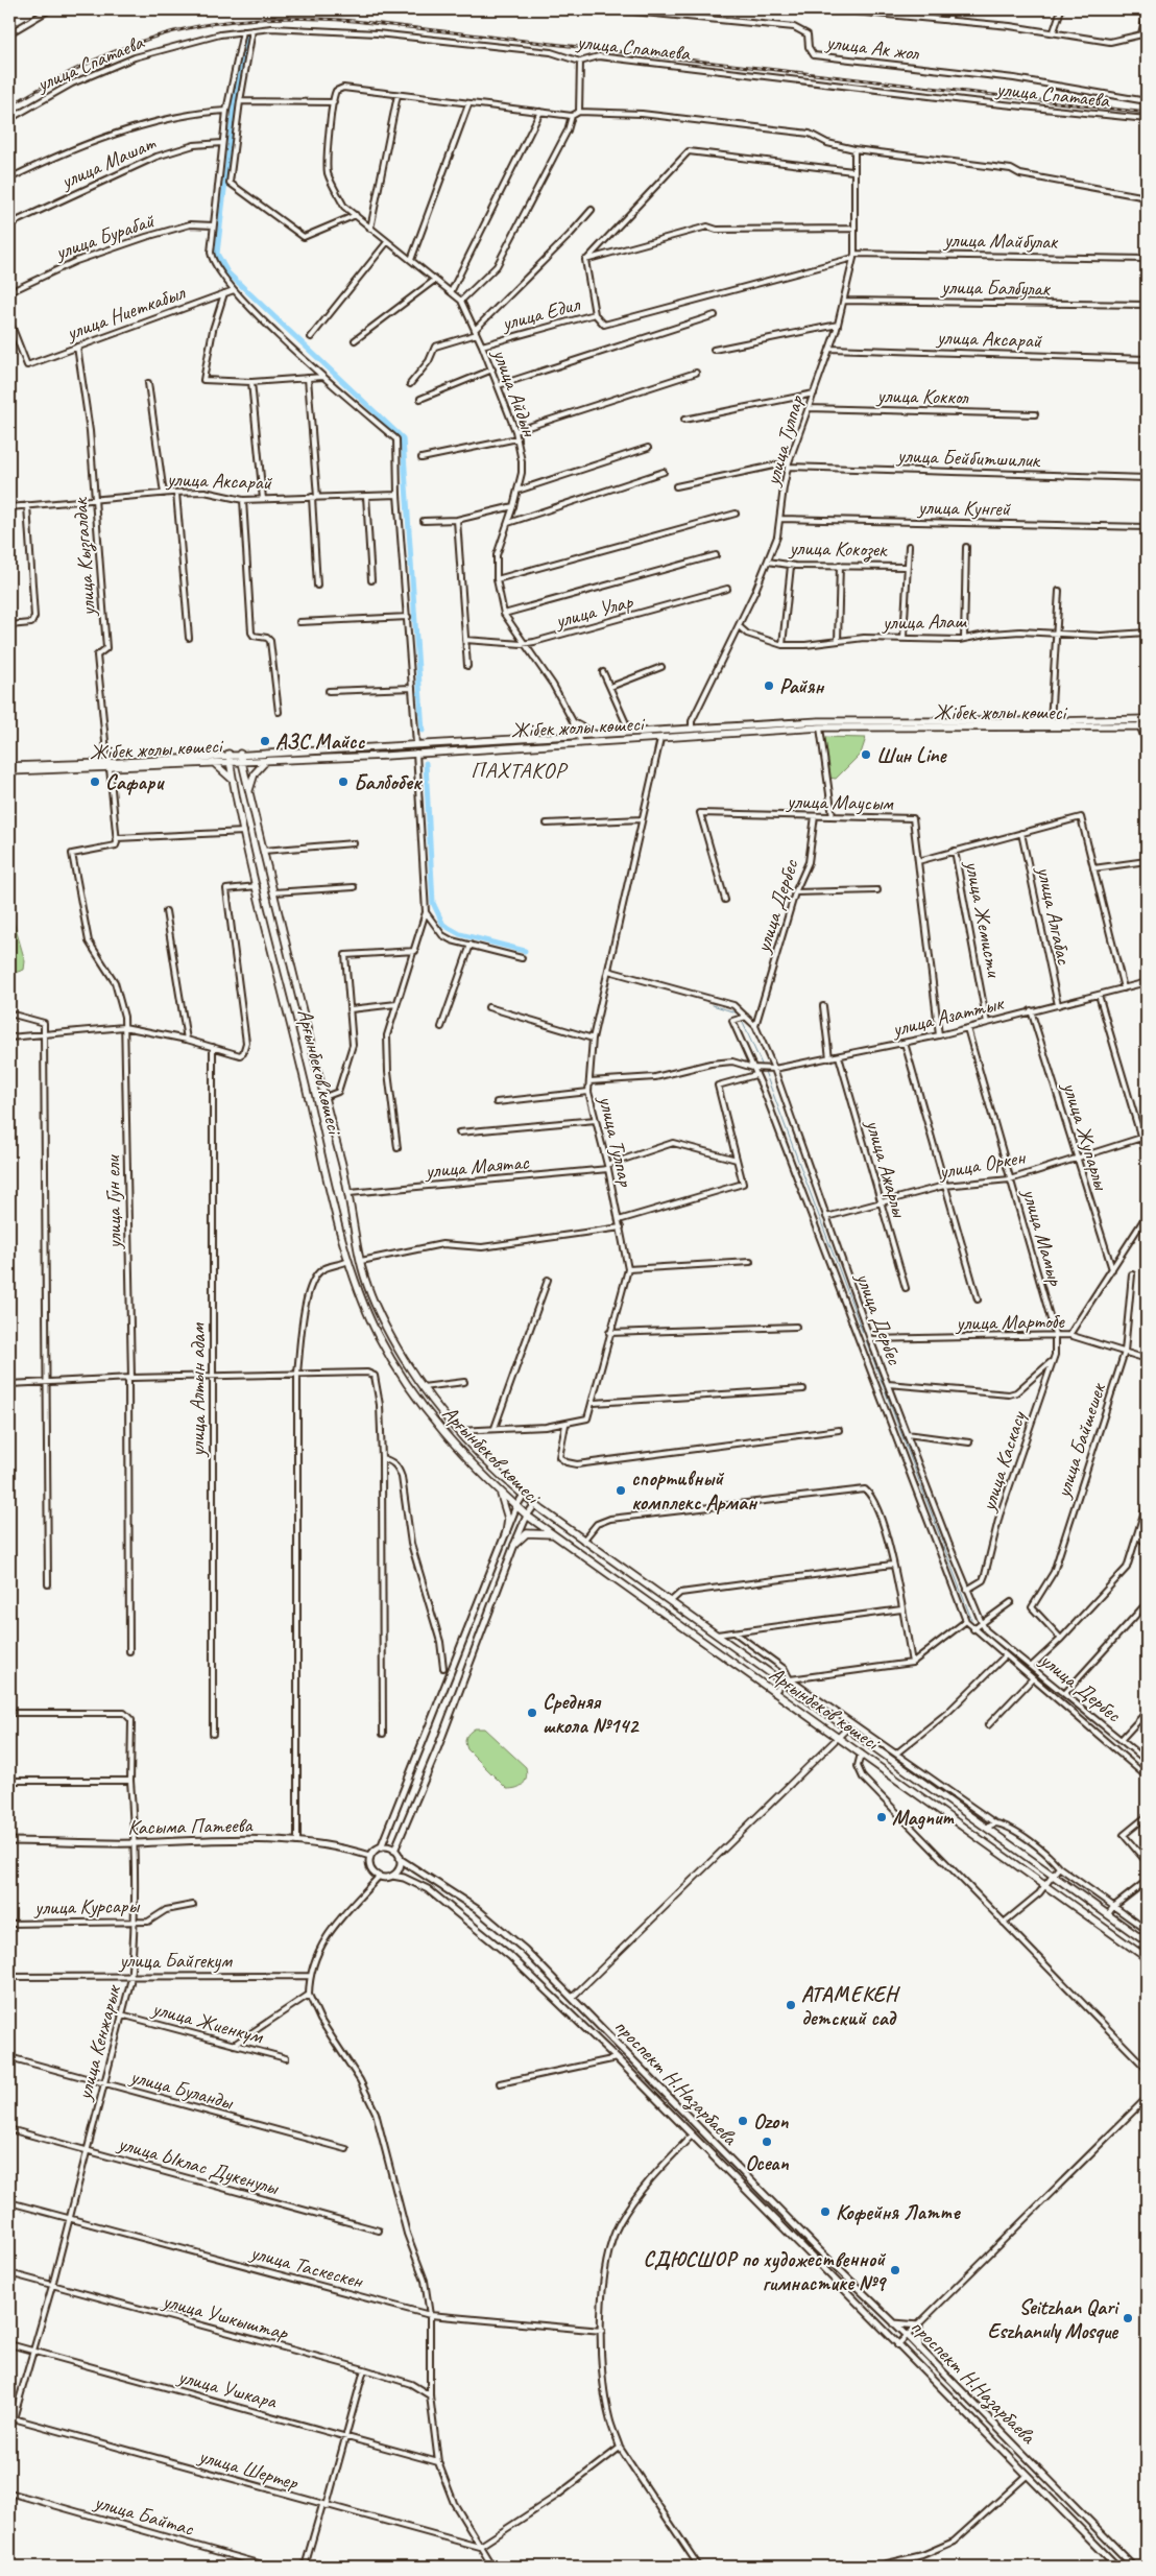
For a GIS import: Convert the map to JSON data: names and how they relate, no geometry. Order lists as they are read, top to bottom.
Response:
{
  "streets": {
    "main road": [
      "Жібек жолы көшесі",
      "Арғынбеков көшесі",
      "Касыма Патеева",
      "проспект Н.Назарбаева"
    ],
    "street": [
      "улица Спатаева",
      "улица Ак жол",
      "улица Машат",
      "улица Бурабай",
      "улица Майбулак",
      "улица Балбулак",
      "улица Ниеткабыл",
      "улица Едил",
      "улица Аксарай",
      "улица Айдын",
      "улица Коккол",
      "улица Тулпар",
      "улица Бейбитшилик",
      "улица Кунгей",
      "улица Кокозек",
      "улица Кызгалдак",
      "улица Улар",
      "улица Алаш",
      "улица Маусым",
      "улица Дербес",
      "улица Алгабас",
      "улица Жемисти",
      "улица Азаттык",
      "улица Жупарлы",
      "улица Оркен",
      "улица Маятас",
      "улица Ажарлы",
      "улица Гун ели",
      "улица Мамыр",
      "улица Мартобе",
      "улица Алтын адам",
      "улица Байшешек",
      "улица Каскасу",
      "улица Курсары",
      "улица Байгекум",
      "улица Жиенкум",
      "улица Кенжарык",
      "улица Буланды",
      "улица Ыклас Дукенулы",
      "улица Таскескен",
      "улица Ушкыштар",
      "улица Ушкара",
      "улица Шертер",
      "улица Байтас"
    ]
  },
  "crossings": [
    ["улица Майбулак", "улица Едил"],
    ["улица Майбулак", "улица Тулпар"],
    ["улица Балбулак", "улица Тулпар"],
    ["улица Ниеткабыл", "улица Кызгалдак"],
    ["улица Едил", "улица Айдын"],
    ["улица Едил", "улица Тулпар"],
    ["улица Аксарай", "улица Тулпар"],
    ["улица Аксарай", "улица Кызгалдак"],
    ["улица Айдын", "улица Улар"],
    ["улица Айдын", "Жібек жолы көшесі"],
    ["улица Коккол", "улица Тулпар"],
    ["улица Тулпар", "улица Бейбитшилик"],
    ["улица Тулпар", "улица Кунгей"],
    ["улица Тулпар", "улица Кокозек"],
    ["улица Тулпар", "улица Алаш"],
    ["улица Тулпар", "Жібек жолы көшесі"],
    ["улица Тулпар", "улица Азаттык"],
    ["улица Тулпар", "Арғынбеков көшесі"],
    ["улица Тулпар", "улица Маятас"],
    ["улица Кызгалдак", "Жібек жолы көшесі"],
    ["Жібек жолы көшесі", "Арғынбеков көшесі"],
    ["улица Маусым", "улица Дербес"],
    ["улица Маусым", "улица Азаттык"],
    ["улица Дербес", "улица Азаттык"],
    ["улица Дербес", "улица Оркен"],
    ["улица Дербес", "улица Мартобе"],
    ["улица Дербес", "улица Каскасу"],
    ["улица Алгабас", "улица Азаттык"],
    ["улица Жемисти", "улица Азаттык"],
    ["улица Азаттык", "улица Жупарлы"],
    ["улица Азаттык", "улица Ажарлы"],
    ["улица Азаттык", "улица Мамыр"],
    ["Арғынбеков көшесі", "улица Маятас"],
    ["улица Жупарлы", "улица Оркен"],
    ["улица Оркен", "улица Ажарлы"],
    ["улица Оркен", "улица Мамыр"],
    ["улица Мамыр", "улица Мартобе"],
    ["улица Мамыр", "улица Каскасу"],
    ["улица Мартобе", "улица Байшешек"],
    ["улица Мартобе", "улица Каскасу"],
    ["Касыма Патеева", "улица Кенжарык"],
    ["Касыма Патеева", "проспект Н.Назарбаева"],
    ["улица Курсары", "улица Кенжарык"],
    ["улица Байгекум", "улица Кенжарык"],
    ["улица Жиенкум", "улица Кенжарык"],
    ["улица Кенжарык", "улица Буланды"],
    ["улица Кенжарык", "улица Ыклас Дукенулы"],
    ["улица Кенжарык", "улица Таскескен"],
    ["улица Кенжарык", "улица Ушкыштар"],
    ["улица Кенжарык", "улица Ушкара"],
    ["улица Кенжарык", "улица Шертер"]
  ],
  "districts": ["ПАХТАКОР"],
  "places": [
    "Райян",
    "АЗС Майсс",
    "Шин Line",
    "Сафари",
    "Балбобек",
    "спортивный комплекс Арман",
    "Средняя школа №142",
    "Magnum",
    "АТАМЕКЕН детский сад",
    "Ozon",
    "Ocean",
    "Кофейня Латте",
    "СДЮСШОР по художественной гимнастике №9",
    "Seitzhan Qari Eszhanuly Mosque"
  ]
}
